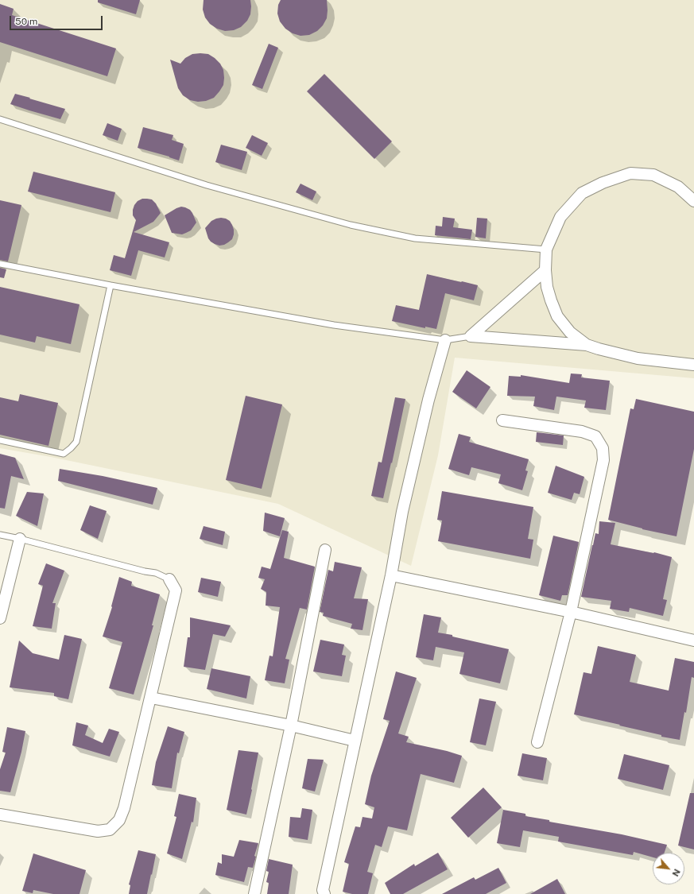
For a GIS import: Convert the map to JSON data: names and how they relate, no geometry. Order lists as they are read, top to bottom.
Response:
{
  "scale_bar": "50 m",
  "north": "bottom right"
}
